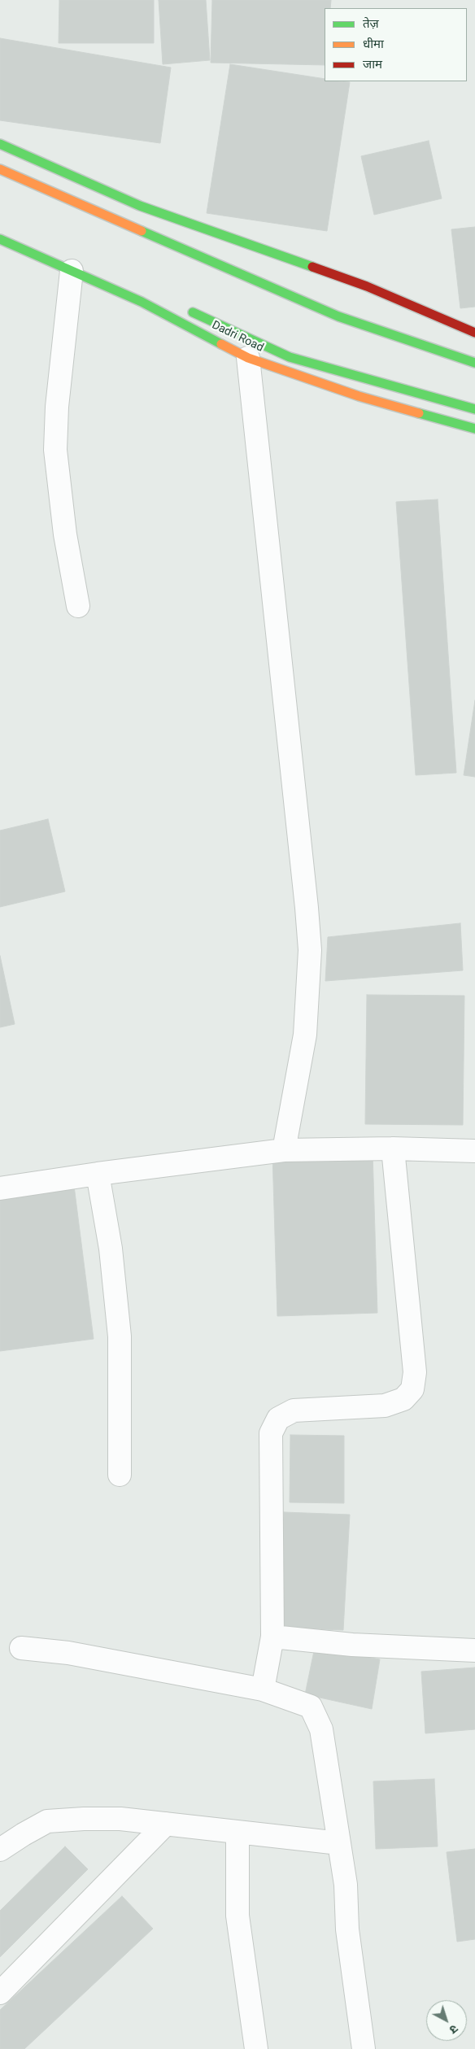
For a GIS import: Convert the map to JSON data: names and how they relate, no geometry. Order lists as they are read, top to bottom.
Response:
{
  "streets": {
    "street": ["Dadri Road"]
  },
  "legend": ["तेज़", "धीमा", "जाम"],
  "north": "bottom right"
}
